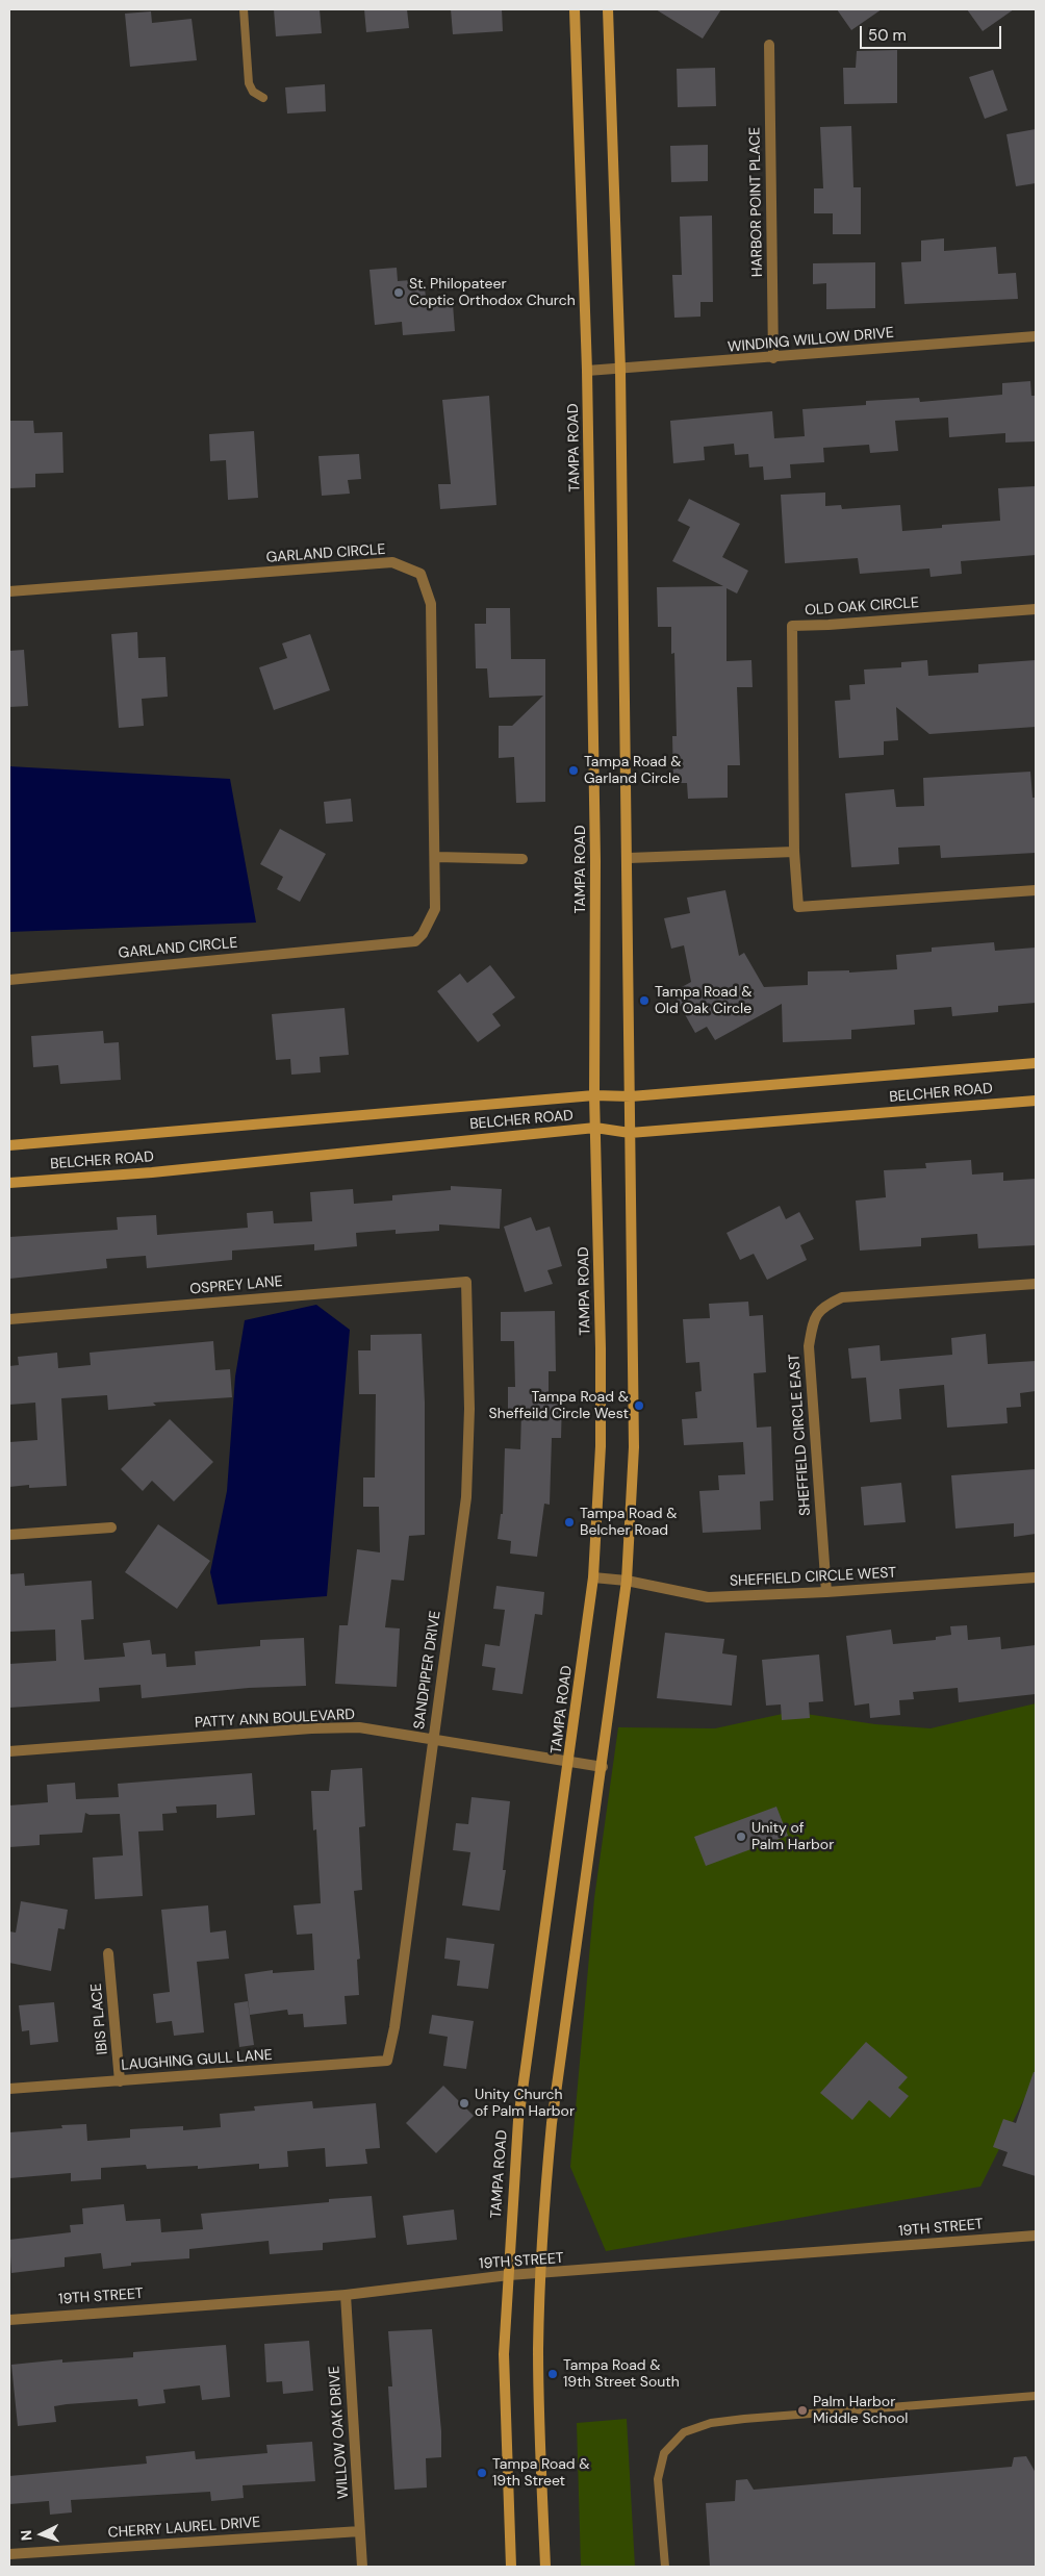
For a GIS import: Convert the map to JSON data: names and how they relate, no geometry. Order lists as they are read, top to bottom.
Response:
{
  "streets": {
    "main road": ["TAMPA ROAD", "BELCHER ROAD"],
    "street": [
      "HARBOR POINT PLACE",
      "WINDING WILLOW DRIVE",
      "GARLAND CIRCLE",
      "OLD OAK CIRCLE",
      "OSPREY LANE",
      "SHEFFIELD CIRCLE EAST",
      "SHEFFIELD CIRCLE WEST",
      "SANDPIPER DRIVE",
      "PATTY ANN BOULEVARD",
      "IBIS PLACE",
      "LAUGHING GULL LANE",
      "19TH STREET",
      "WILLOW OAK DRIVE",
      "CHERRY LAUREL DRIVE"
    ]
  },
  "crossings": [
    ["HARBOR POINT PLACE", "WINDING WILLOW DRIVE"],
    ["WINDING WILLOW DRIVE", "TAMPA ROAD"],
    ["TAMPA ROAD", "BELCHER ROAD"],
    ["TAMPA ROAD", "SHEFFIELD CIRCLE WEST"],
    ["TAMPA ROAD", "PATTY ANN BOULEVARD"],
    ["TAMPA ROAD", "19TH STREET"],
    ["OSPREY LANE", "SANDPIPER DRIVE"],
    ["SHEFFIELD CIRCLE EAST", "SHEFFIELD CIRCLE WEST"],
    ["SANDPIPER DRIVE", "PATTY ANN BOULEVARD"],
    ["SANDPIPER DRIVE", "LAUGHING GULL LANE"],
    ["IBIS PLACE", "LAUGHING GULL LANE"],
    ["19TH STREET", "WILLOW OAK DRIVE"],
    ["WILLOW OAK DRIVE", "CHERRY LAUREL DRIVE"]
  ],
  "places": [
    "St. Philopateer Coptic Orthodox Church",
    "Tampa Road & Garland Circle",
    "Tampa Road & Old Oak Circle",
    "Tampa Road & Sheffeild Circle West",
    "Tampa Road & Belcher Road",
    "Unity of Palm Harbor",
    "Unity Church of Palm Harbor",
    "Tampa Road & 19th Street South",
    "Palm Harbor Middle School",
    "Tampa Road & 19th Street"
  ],
  "scale_bar": "50 m",
  "north": "left"
}
